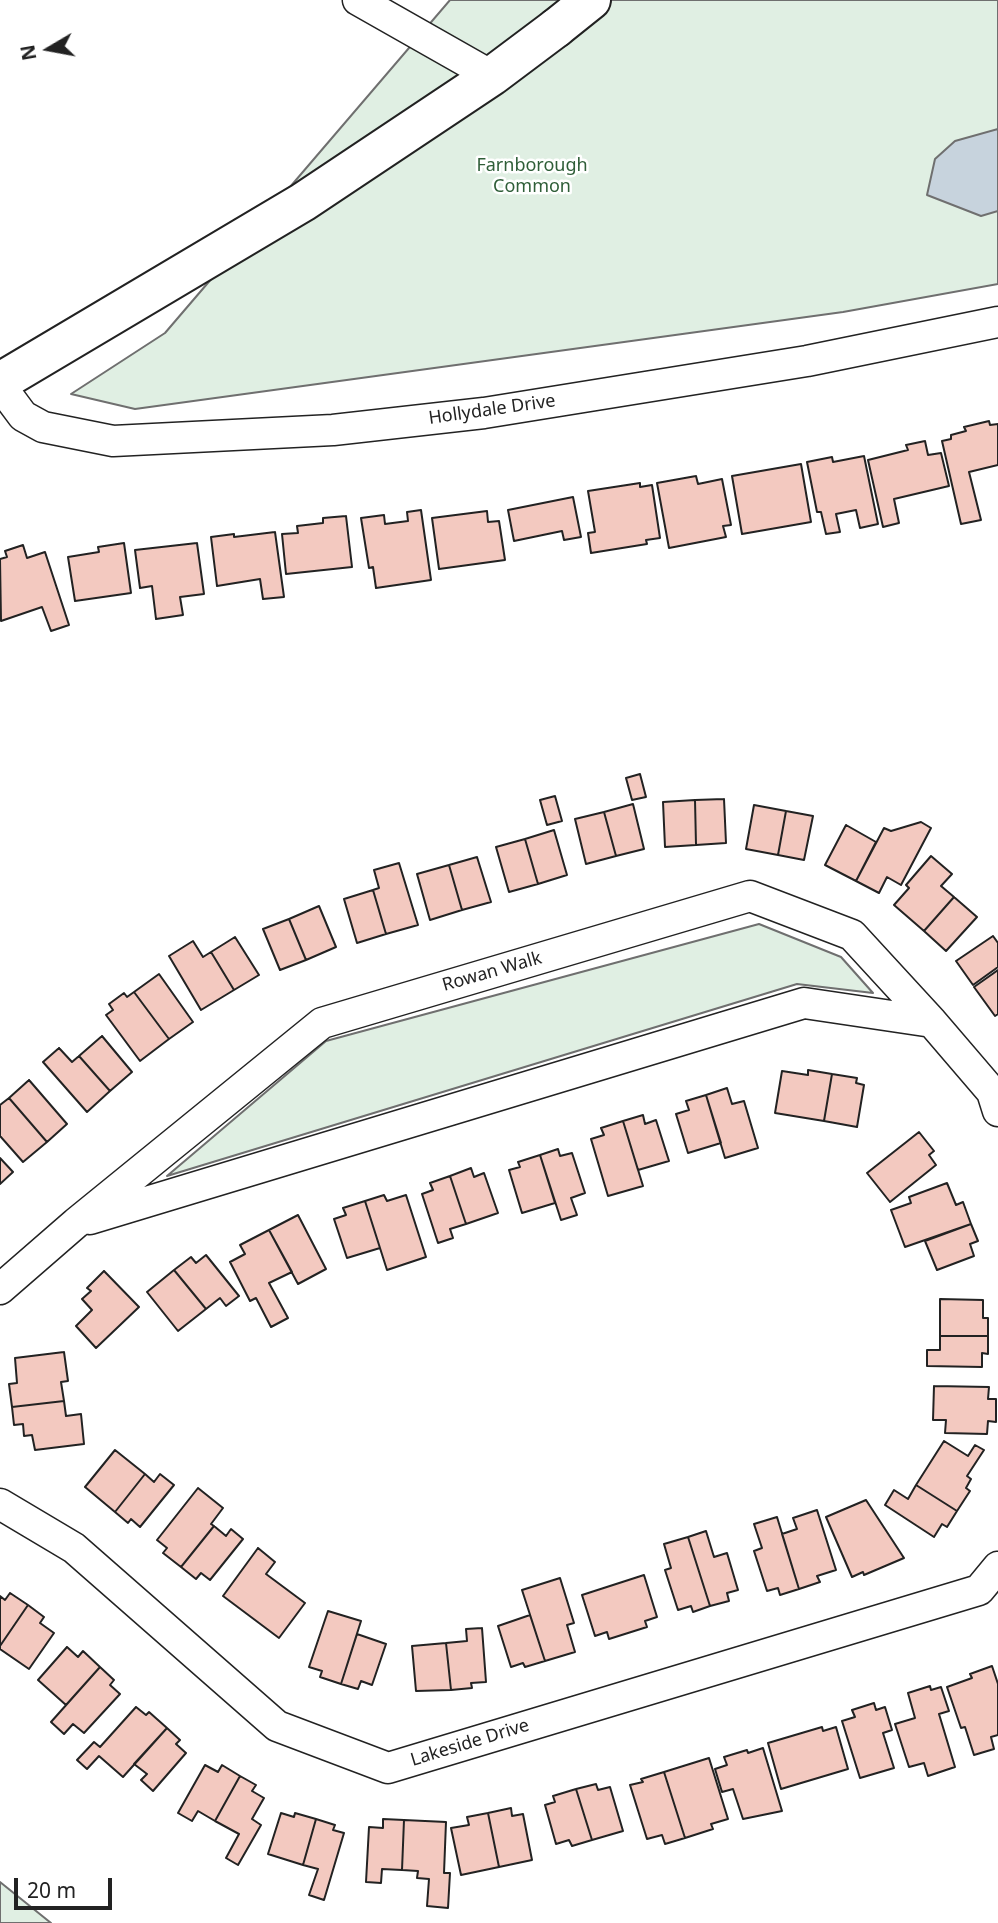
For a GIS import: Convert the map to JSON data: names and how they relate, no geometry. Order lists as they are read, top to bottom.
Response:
{
  "streets": {
    "street": ["Hollydale Drive", "Rowan Walk", "Lakeside Drive"]
  },
  "parks": ["Farnborough Common"],
  "scale_bar": "20 m",
  "north": "left"
}
